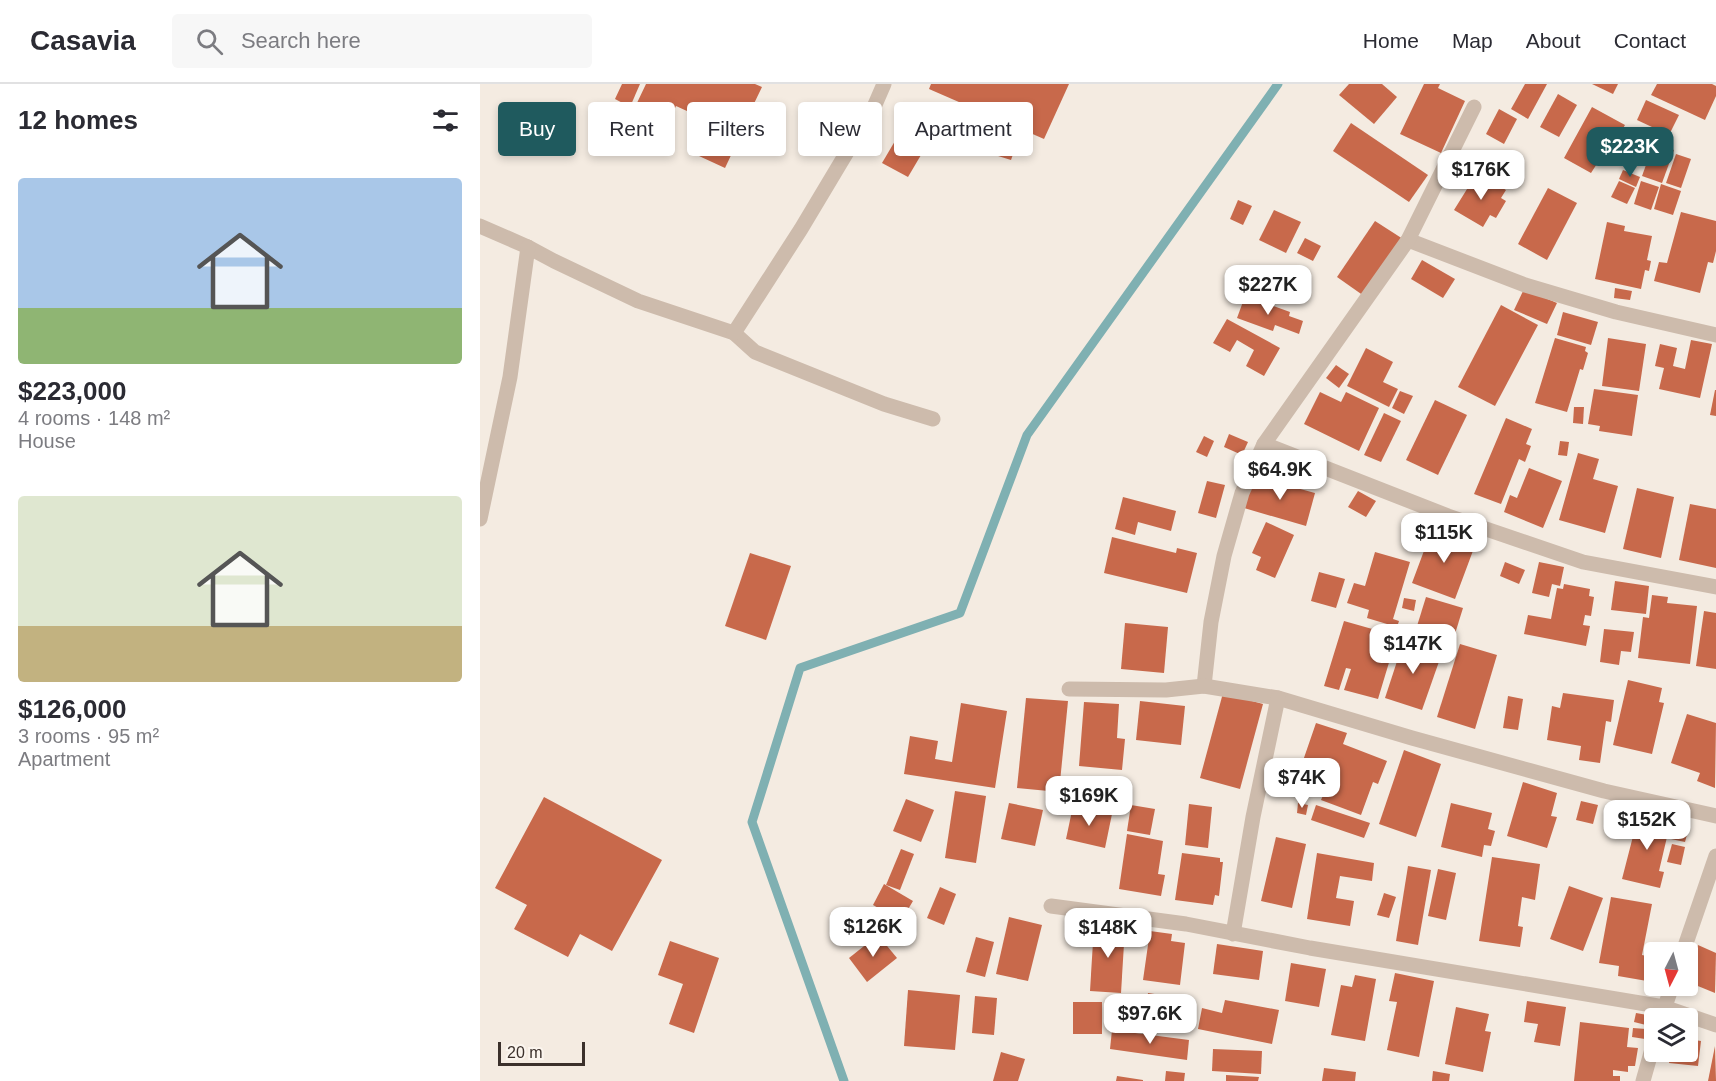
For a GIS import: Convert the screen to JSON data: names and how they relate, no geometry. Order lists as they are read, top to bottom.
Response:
{
  "scale_bar": "20 m",
  "north": "bottom",
  "page": {
    "header": "Casavia",
    "search": "Search here",
    "nav": [
      "Home",
      "Map",
      "About",
      "Contact"
    ],
    "heading": "12 homes",
    "chip": [
      "Buy",
      "Rent",
      "Filters",
      "New",
      "Apartment"
    ],
    "price": [
      "$223K",
      "$176K",
      "$227K",
      "$64.9K",
      "$115K",
      "$147K",
      "$74K",
      "$169K",
      "$152K",
      "$126K",
      "$148K",
      "$97.6K"
    ],
    "list": [
      {
        "name": "$223,000",
        "note": "4 rooms · 148 m² · House"
      },
      {
        "name": "$126,000",
        "note": "3 rooms · 95 m² · Apartment"
      }
    ],
    "scale": "20 m"
  }
}
